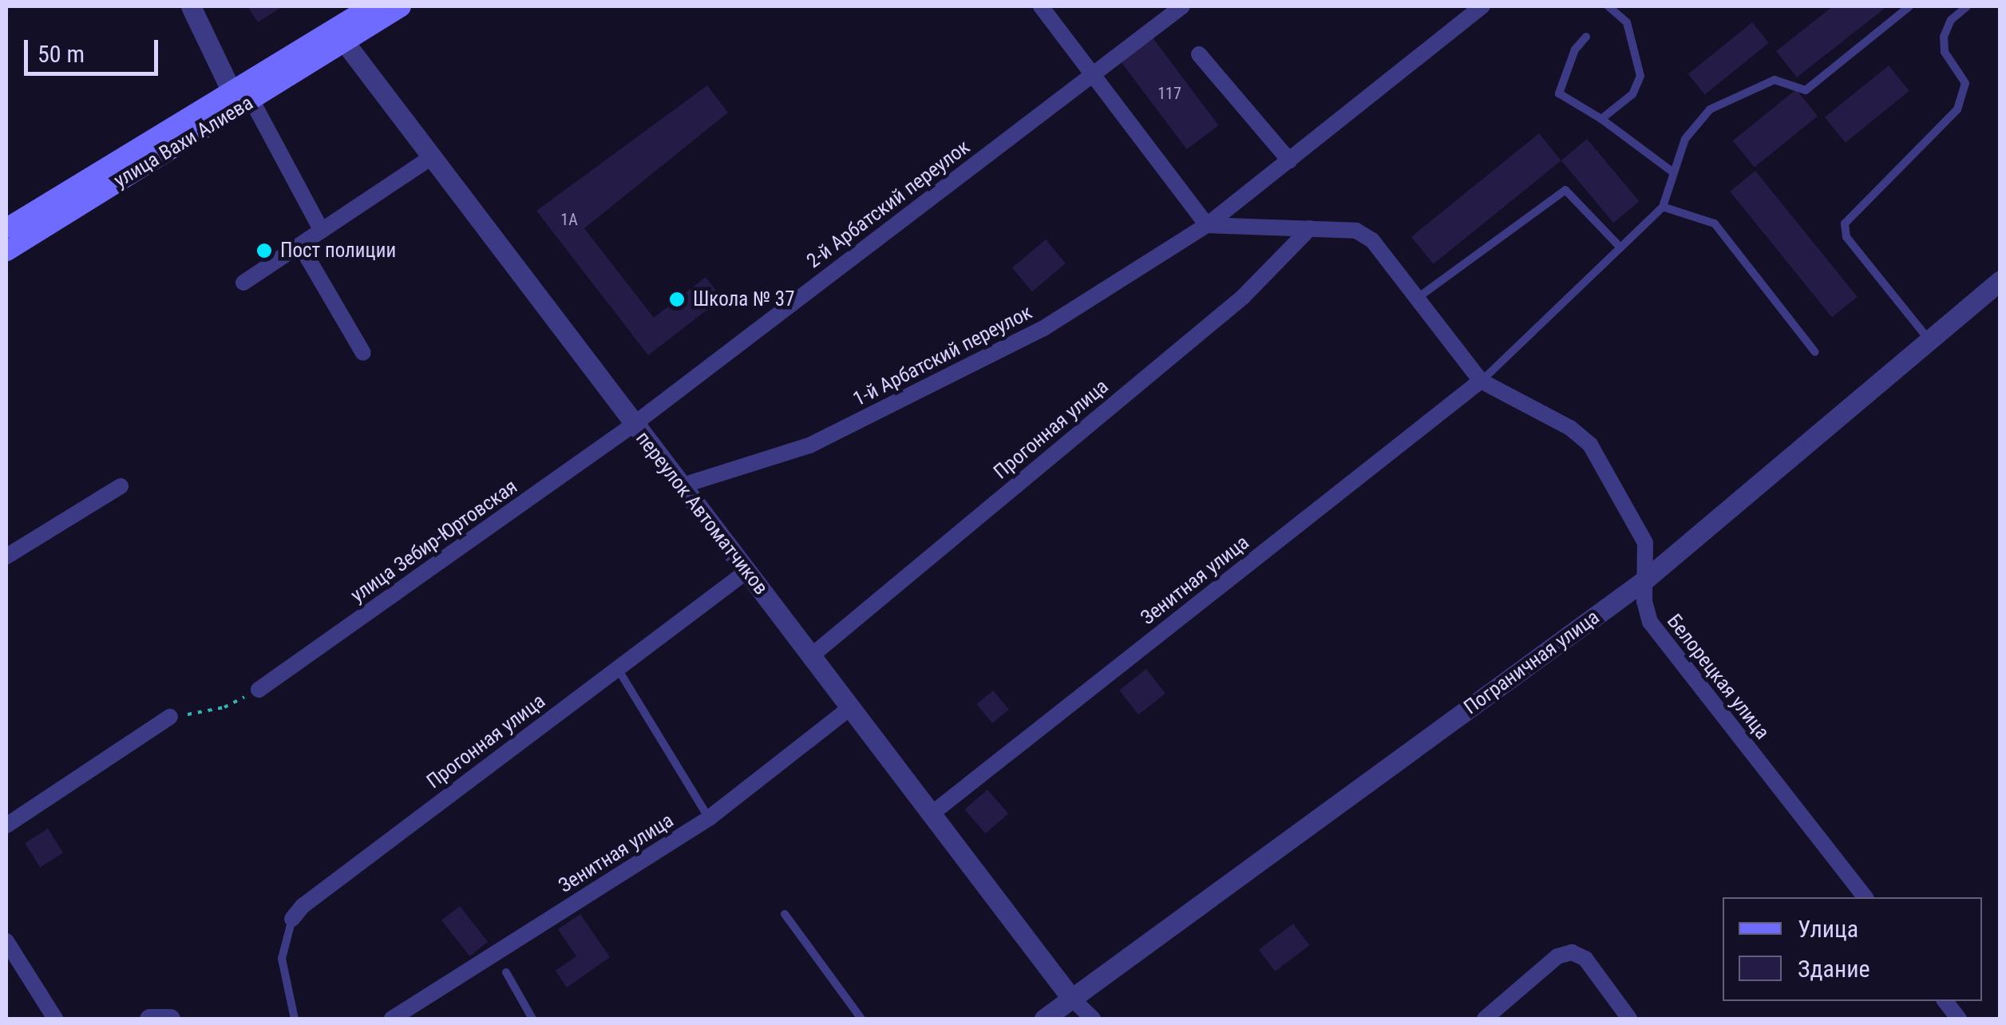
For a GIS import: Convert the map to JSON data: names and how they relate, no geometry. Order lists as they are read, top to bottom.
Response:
{
  "streets": {
    "main road": ["улица Вахи Алиева"],
    "street": [
      "2-й Арбатский переулок",
      "1-й Арбатский переулок",
      "Прогонная улица",
      "переулок Автоматчиков",
      "улица Зебир-Юртовская",
      "Зенитная улица",
      "Пограничная улица",
      "Белорецкая улица"
    ]
  },
  "crossings": [
    ["улица Вахи Алиева", "переулок Автоматчиков"],
    ["2-й Арбатский переулок", "переулок Автоматчиков"],
    ["2-й Арбатский переулок", "улица Зебир-Юртовская"],
    ["1-й Арбатский переулок", "переулок Автоматчиков"],
    ["Прогонная улица", "переулок Автоматчиков"],
    ["Прогонная улица", "Белорецкая улица"],
    ["переулок Автоматчиков", "улица Зебир-Юртовская"],
    ["переулок Автоматчиков", "Зенитная улица"],
    ["переулок Автоматчиков", "Пограничная улица"],
    ["Зенитная улица", "Белорецкая улица"],
    ["Пограничная улица", "Белорецкая улица"]
  ],
  "places": ["Пост полиции", "Школа № 37"],
  "house_numbers": ["117", "1А"],
  "legend": ["Улица", "Здание"],
  "scale_bar": "50 m"
}
